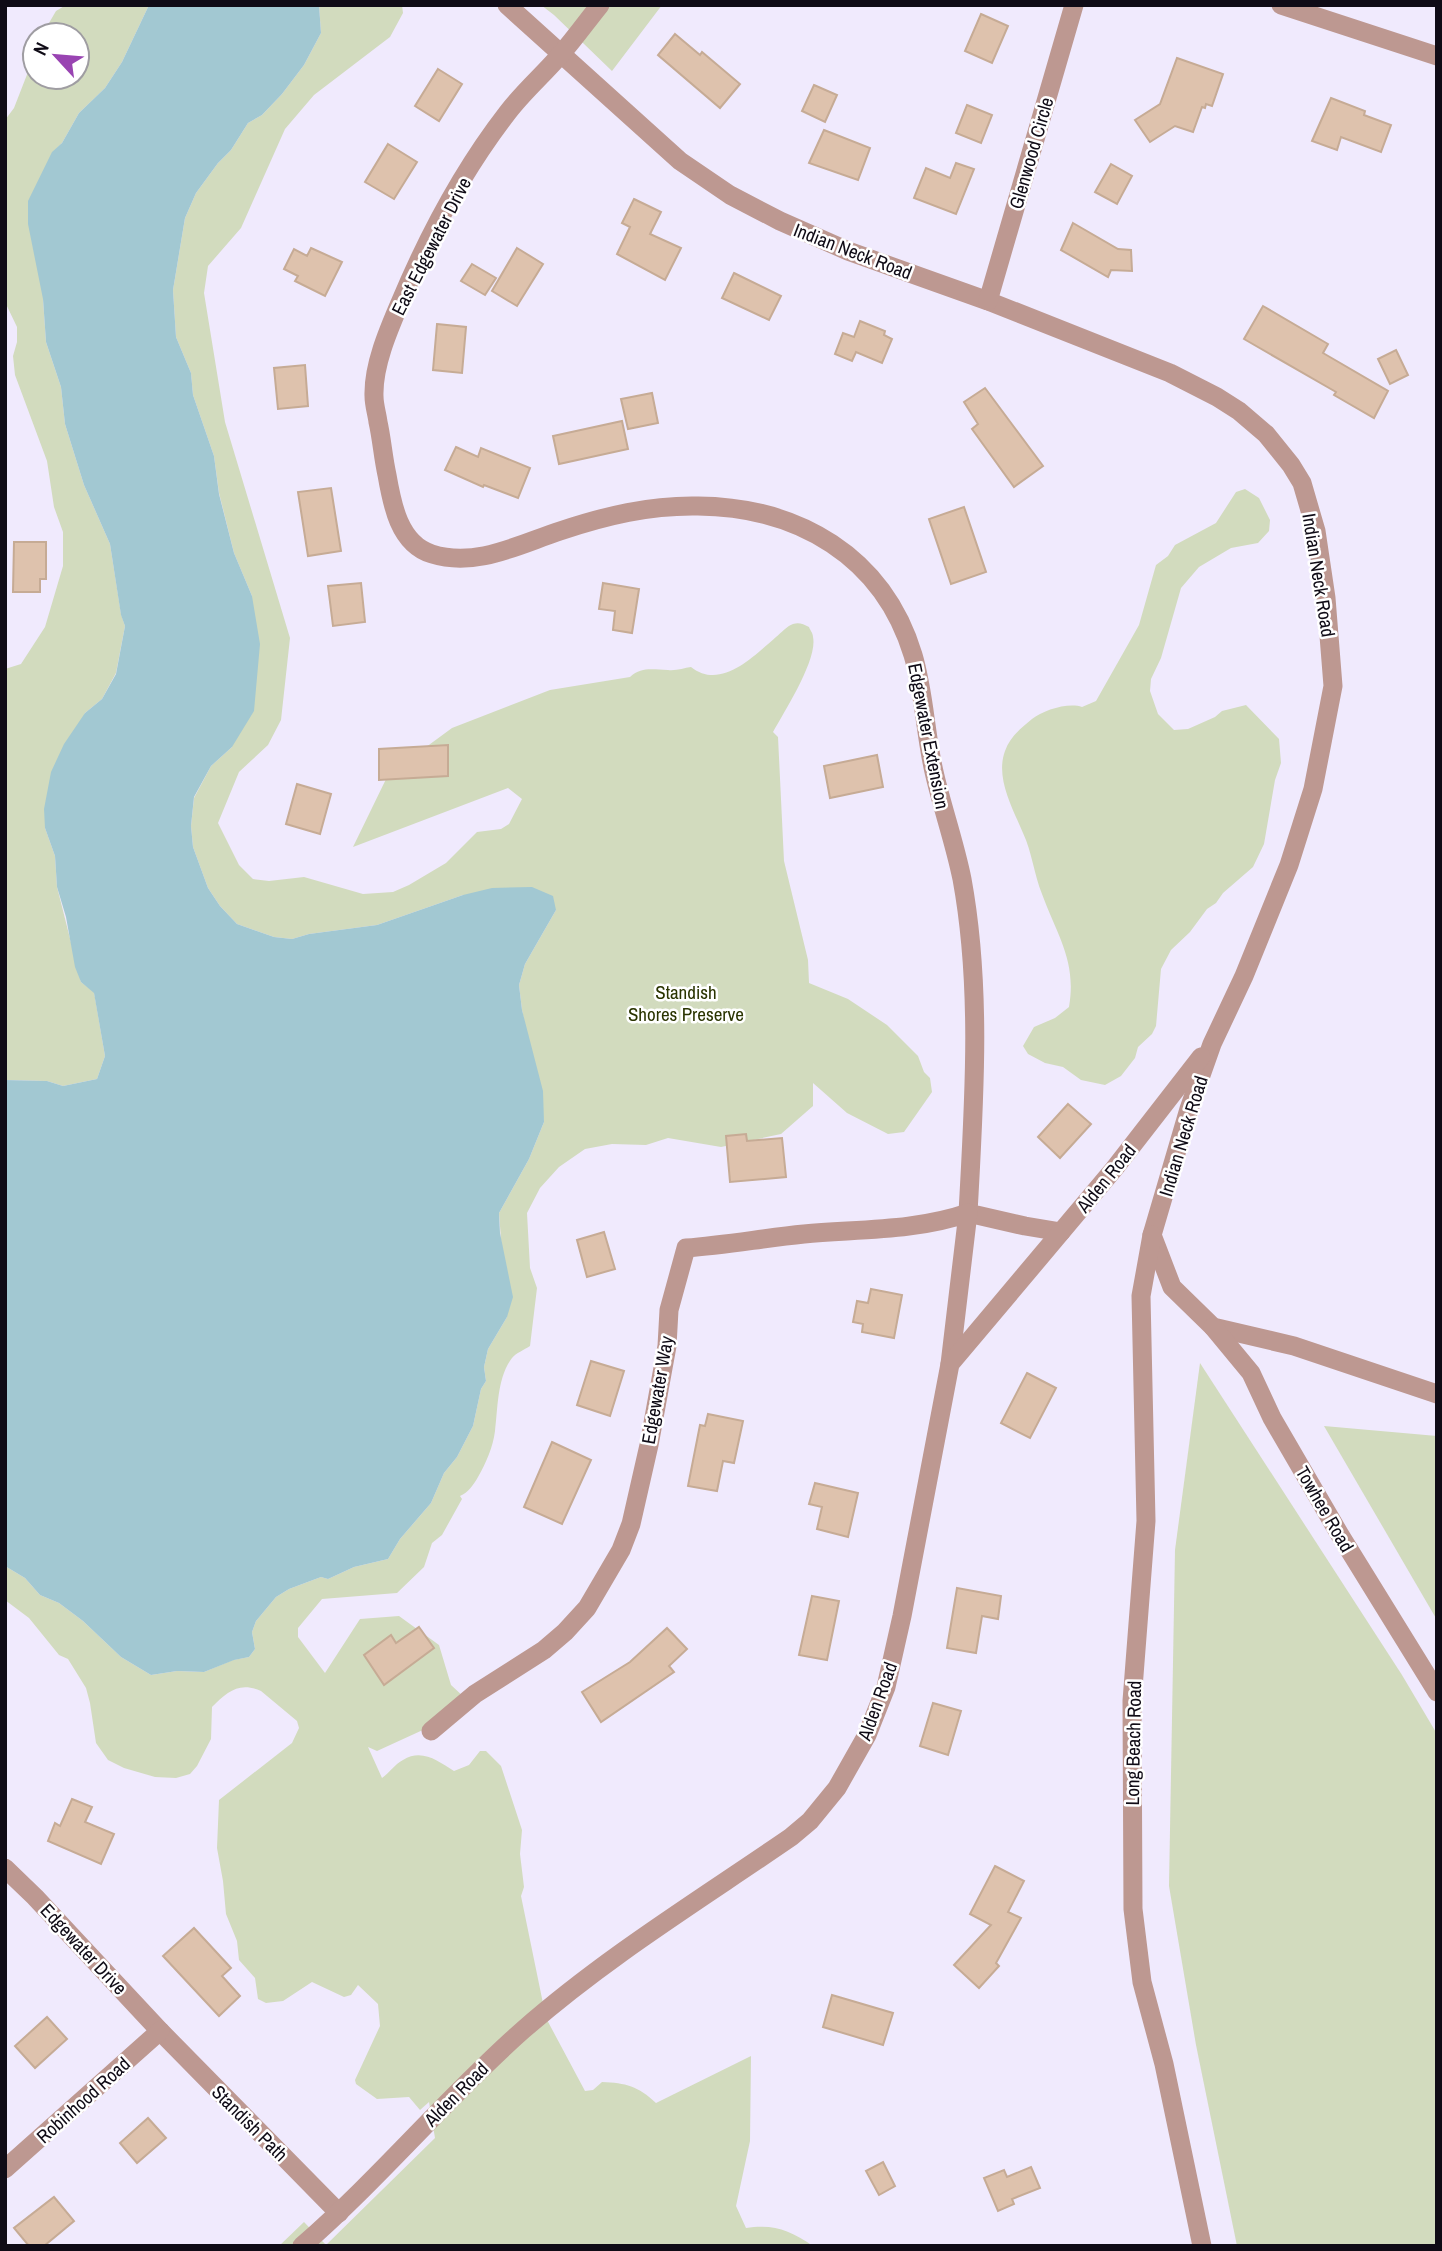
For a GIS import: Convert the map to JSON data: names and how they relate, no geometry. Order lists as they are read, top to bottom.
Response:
{
  "streets": {
    "street": [
      "Glenwood Circle",
      "East Edgewater Drive",
      "Indian Neck Road",
      "Edgewater Extension",
      "Alden Road",
      "Edgewater Way",
      "Towhee Road",
      "Long Beach Road",
      "Edgewater Drive",
      "Robinhood Road",
      "Standish Path"
    ]
  },
  "crossings": [
    ["Glenwood Circle", "Indian Neck Road"],
    ["East Edgewater Drive", "Indian Neck Road"],
    ["East Edgewater Drive", "Edgewater Extension"],
    ["Indian Neck Road", "Alden Road"],
    ["Indian Neck Road", "Long Beach Road"],
    ["Edgewater Extension", "Alden Road"],
    ["Edgewater Extension", "Edgewater Way"],
    ["Alden Road", "Standish Path"],
    ["Edgewater Drive", "Robinhood Road"],
    ["Edgewater Drive", "Standish Path"],
    ["Robinhood Road", "Standish Path"]
  ],
  "parks": ["Standish Shores Preserve"],
  "north": "top left"
}
